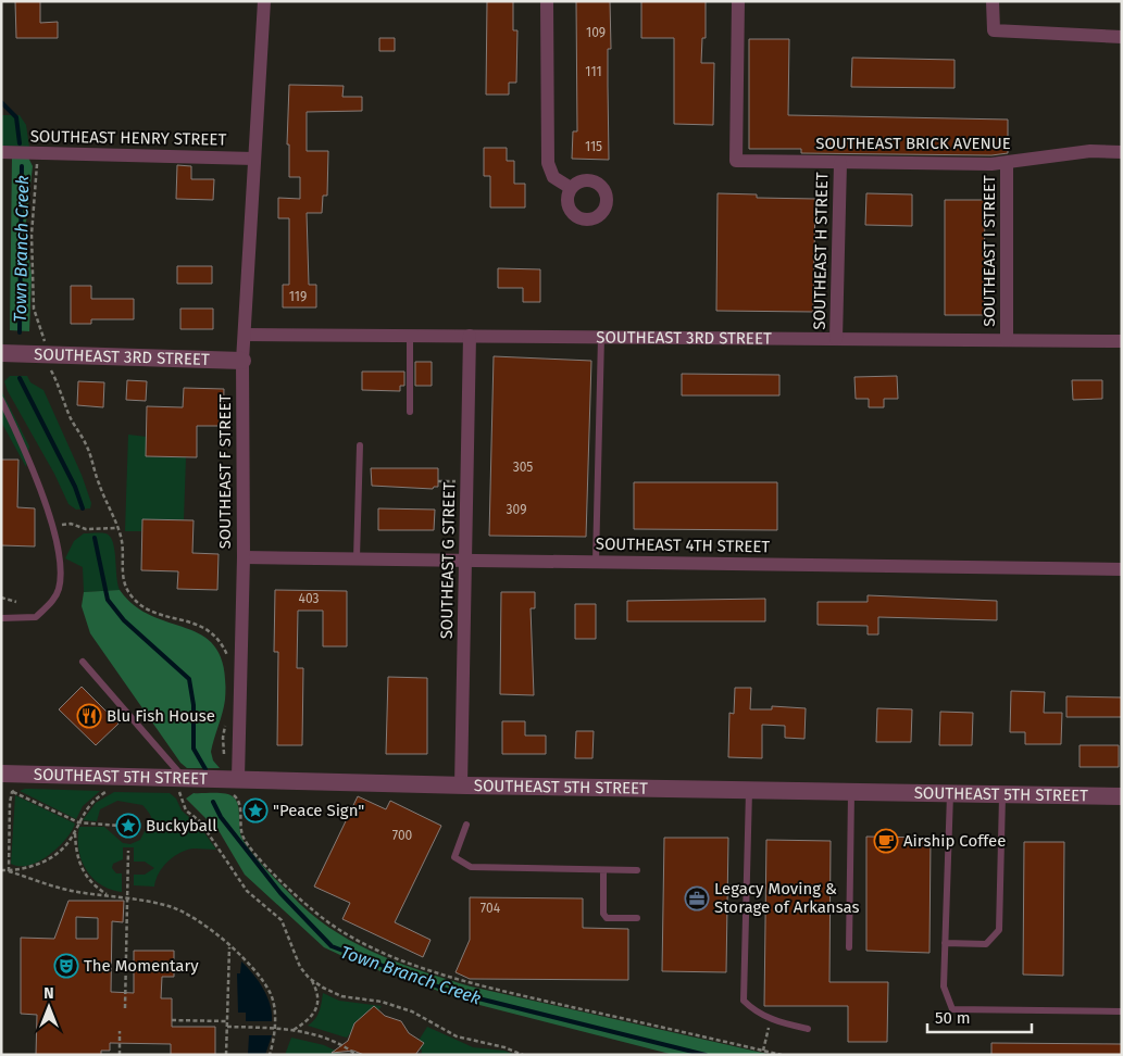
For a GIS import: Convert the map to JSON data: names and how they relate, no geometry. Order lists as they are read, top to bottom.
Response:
{
  "streets": {
    "street": [
      "SOUTHEAST HENRY STREET",
      "SOUTHEAST BRICK AVENUE",
      "SOUTHEAST H STREET",
      "SOUTHEAST I STREET",
      "SOUTHEAST 3RD STREET",
      "SOUTHEAST F STREET",
      "SOUTHEAST 4TH STREET",
      "SOUTHEAST G STREET",
      "SOUTHEAST 5TH STREET"
    ]
  },
  "crossings": [
    ["SOUTHEAST HENRY STREET", "SOUTHEAST F STREET"],
    ["SOUTHEAST BRICK AVENUE", "SOUTHEAST H STREET"],
    ["SOUTHEAST BRICK AVENUE", "SOUTHEAST I STREET"],
    ["SOUTHEAST H STREET", "SOUTHEAST 3RD STREET"],
    ["SOUTHEAST I STREET", "SOUTHEAST 3RD STREET"],
    ["SOUTHEAST 3RD STREET", "SOUTHEAST F STREET"],
    ["SOUTHEAST 3RD STREET", "SOUTHEAST G STREET"],
    ["SOUTHEAST F STREET", "SOUTHEAST 4TH STREET"],
    ["SOUTHEAST F STREET", "SOUTHEAST 5TH STREET"],
    ["SOUTHEAST 4TH STREET", "SOUTHEAST G STREET"],
    ["SOUTHEAST G STREET", "SOUTHEAST 5TH STREET"]
  ],
  "water": ["Town Branch Creek"],
  "places": {
    "restaurant": ["Blu Fish House"],
    "place": ["\"Peace Sign\"", "Buckyball"],
    "cafe": ["Airship Coffee"],
    "office": ["Legacy Moving & Storage of Arkansas"],
    "theatre": ["The Momentary"]
  },
  "house_numbers": [
    "109",
    "111",
    "115",
    "119",
    "305",
    "309",
    "403",
    "700",
    "704"
  ],
  "scale_bar": "50 m",
  "north": "top"
}
